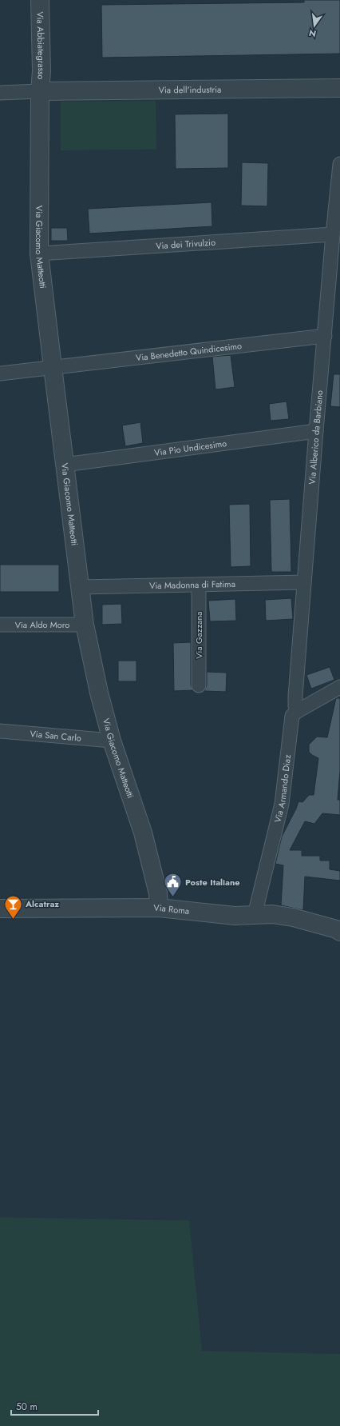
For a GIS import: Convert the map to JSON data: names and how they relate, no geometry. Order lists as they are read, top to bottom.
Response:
{
  "streets": {
    "street": [
      "Via Abbiategrasso",
      "Via dell'industria",
      "Via dei Trivulzio",
      "Via Giacomo Matteotti",
      "Via Benedetto Quindicesimo",
      "Via Alberico da Barbiano",
      "Via Pio Undicesimo",
      "Via Madonna di Fatima",
      "Via Aldo Moro",
      "Via Gazzana",
      "Via San Carlo",
      "Via Armando Diaz",
      "Via Roma"
    ]
  },
  "crossings": [
    ["Via Abbiategrasso", "Via dell'industria"],
    ["Via Abbiategrasso", "Via Giacomo Matteotti"],
    ["Via dell'industria", "Via Giacomo Matteotti"],
    ["Via dei Trivulzio", "Via Giacomo Matteotti"],
    ["Via dei Trivulzio", "Via Alberico da Barbiano"],
    ["Via Giacomo Matteotti", "Via Benedetto Quindicesimo"],
    ["Via Giacomo Matteotti", "Via Pio Undicesimo"],
    ["Via Giacomo Matteotti", "Via Madonna di Fatima"],
    ["Via Giacomo Matteotti", "Via Aldo Moro"],
    ["Via Giacomo Matteotti", "Via San Carlo"],
    ["Via Giacomo Matteotti", "Via Roma"],
    ["Via Benedetto Quindicesimo", "Via Alberico da Barbiano"],
    ["Via Alberico da Barbiano", "Via Pio Undicesimo"],
    ["Via Alberico da Barbiano", "Via Madonna di Fatima"],
    ["Via Alberico da Barbiano", "Via Armando Diaz"],
    ["Via Madonna di Fatima", "Via Gazzana"],
    ["Via Armando Diaz", "Via Roma"]
  ],
  "places": {
    "public building": ["Poste Italiane"],
    "bar": ["Alcatraz"]
  },
  "scale_bar": "50 m",
  "north": "bottom"
}
